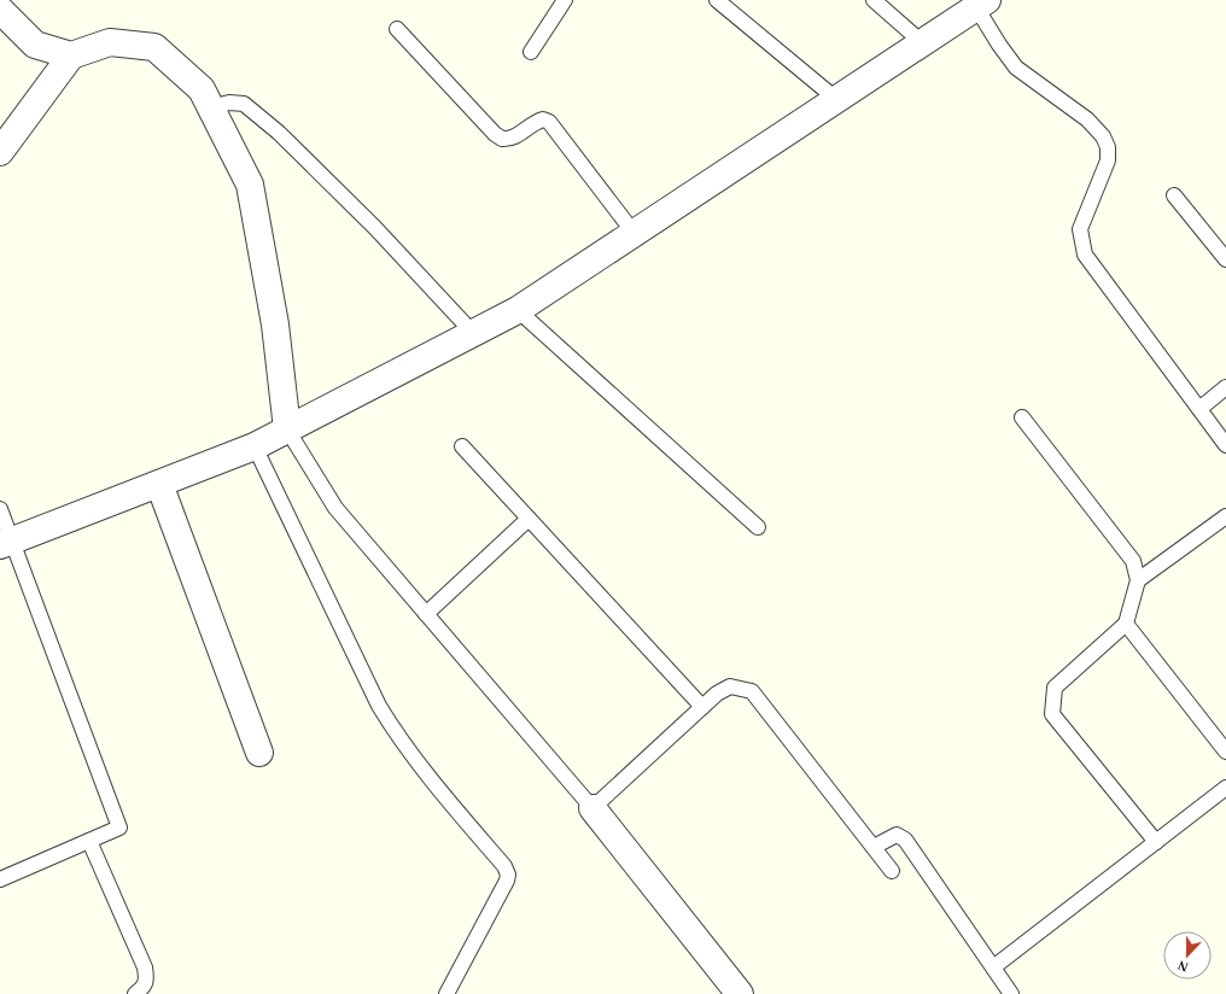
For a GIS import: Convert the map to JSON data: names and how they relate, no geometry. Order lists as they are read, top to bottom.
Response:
{
  "north": "bottom"
}
